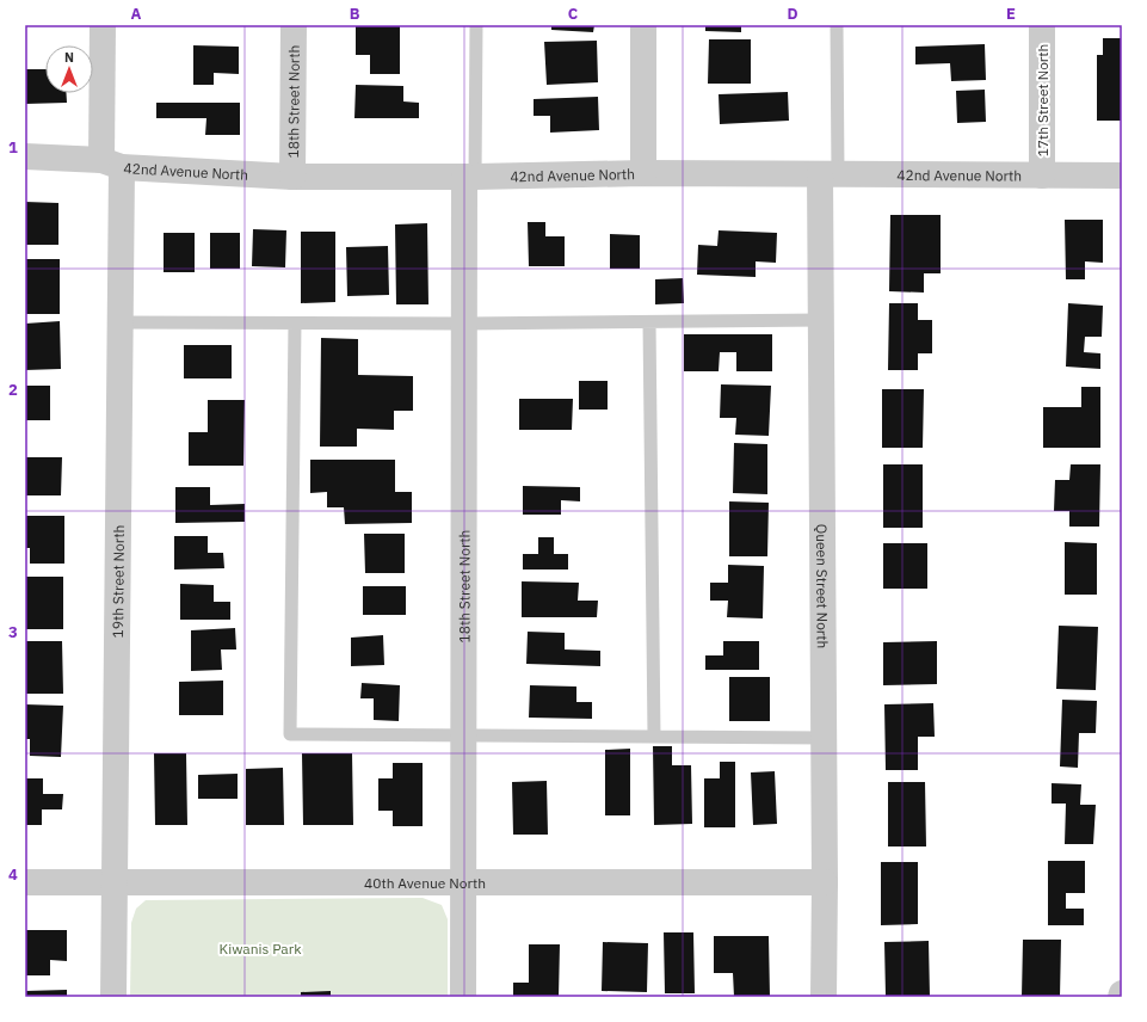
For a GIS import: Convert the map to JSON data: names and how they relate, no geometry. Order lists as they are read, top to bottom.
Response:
{
  "streets": {
    "street": [
      "17th Street North",
      "18th Street North",
      "42nd Avenue North",
      "19th Street North",
      "Queen Street North",
      "40th Avenue North"
    ]
  },
  "crossings": [
    ["17th Street North", "42nd Avenue North"],
    ["18th Street North", "42nd Avenue North"],
    ["18th Street North", "40th Avenue North"],
    ["42nd Avenue North", "19th Street North"],
    ["42nd Avenue North", "Queen Street North"],
    ["19th Street North", "40th Avenue North"],
    ["Queen Street North", "40th Avenue North"]
  ],
  "parks": ["Kiwanis Park"],
  "north": "top",
  "grid": {
    "columns": [
      "A",
      "B",
      "C",
      "D",
      "E"
    ],
    "rows": [
      "1",
      "2",
      "3",
      "4"
    ]
  }
}
